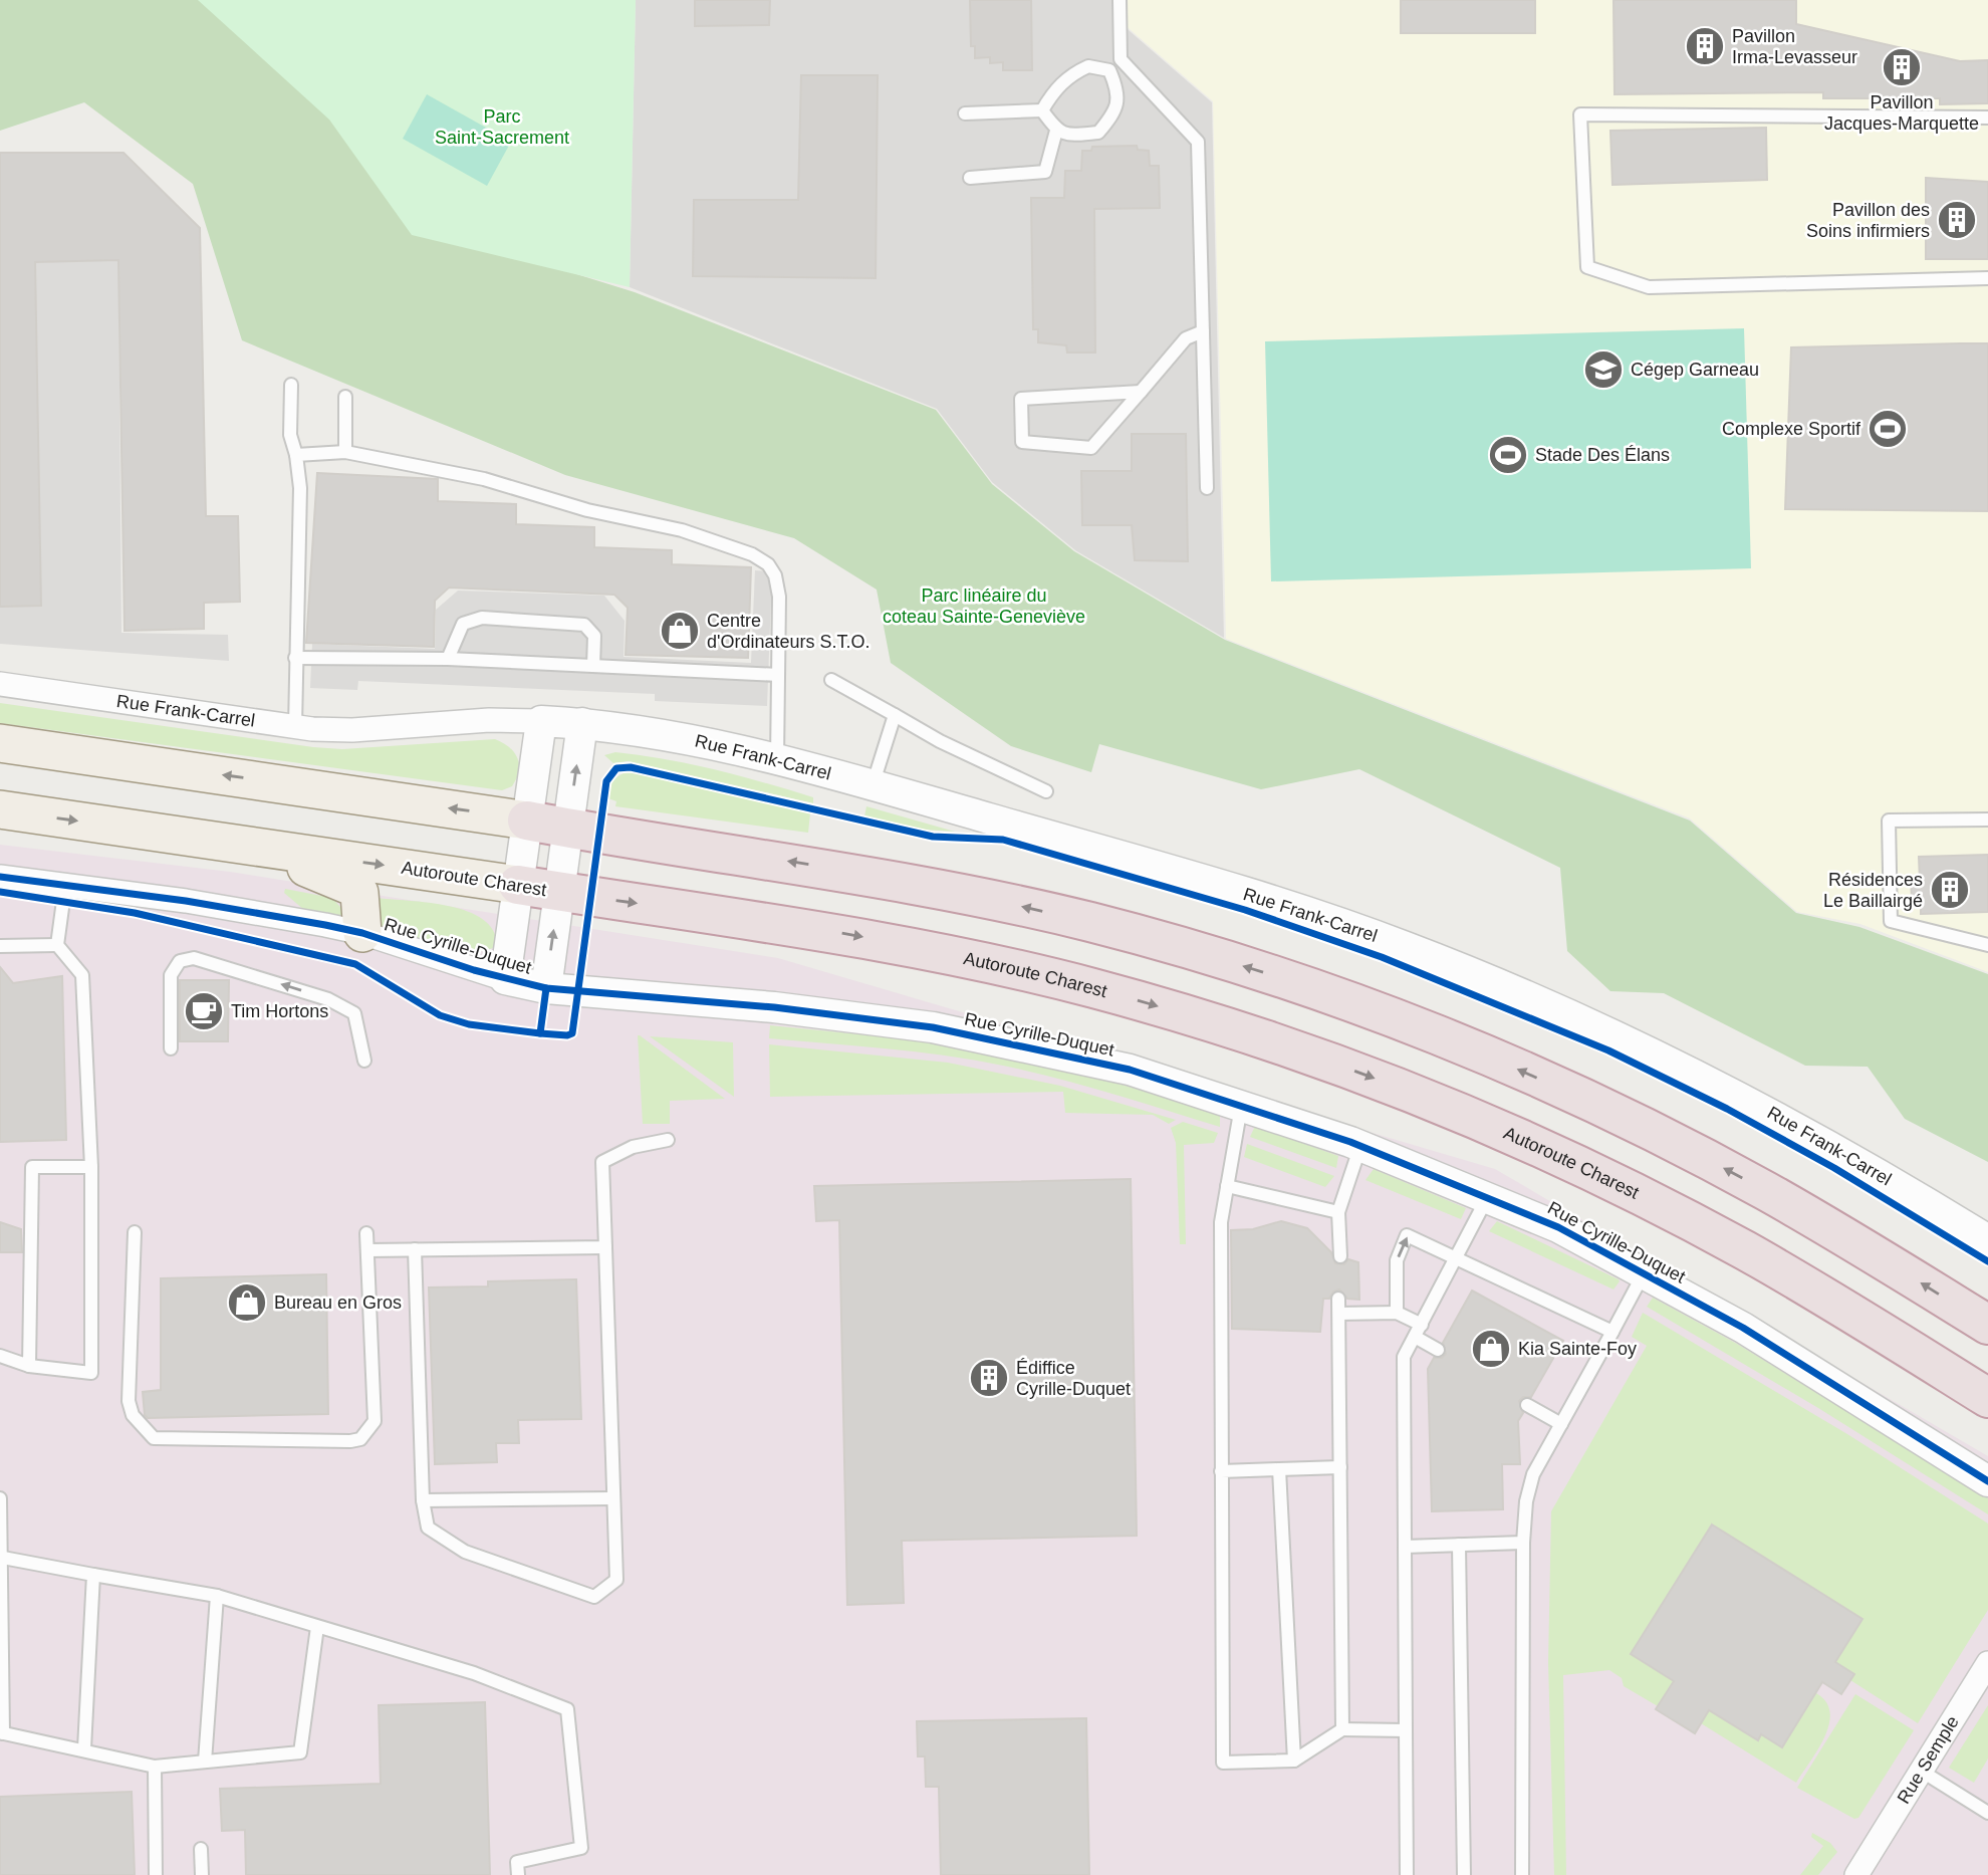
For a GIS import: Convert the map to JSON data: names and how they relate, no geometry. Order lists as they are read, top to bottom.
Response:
{
  "streets": {
    "highway": ["Autoroute Charest"],
    "street": ["Rue Frank-Carrel", "Rue Cyrille-Duquet", "Rue Semple"]
  },
  "crossings": [
    ["Autoroute Charest", "Rue Cyrille-Duquet"]
  ],
  "one_way": ["Autoroute Charest"],
  "parks": ["Parc Saint-Sacrement", "Parc linéaire du coteau Sainte-Geneviève"],
  "places": {
    "building": [
      "Pavillon Irma-Levasseur",
      "Pavillon Jacques-Marquette",
      "Pavillon des Soins infirmiers",
      "Résidences Le Baillairgé",
      "Édiffice Cyrille-Duquet"
    ],
    "school or university": ["Cégep Garneau"],
    "sports": ["Complexe Sportif", "Stade Des Élans"],
    "shop": ["Centre d'Ordinateurs S.T.O.", "Bureau en Gros", "Kia Sainte-Foy"],
    "cafe": ["Tim Hortons"]
  }
}
